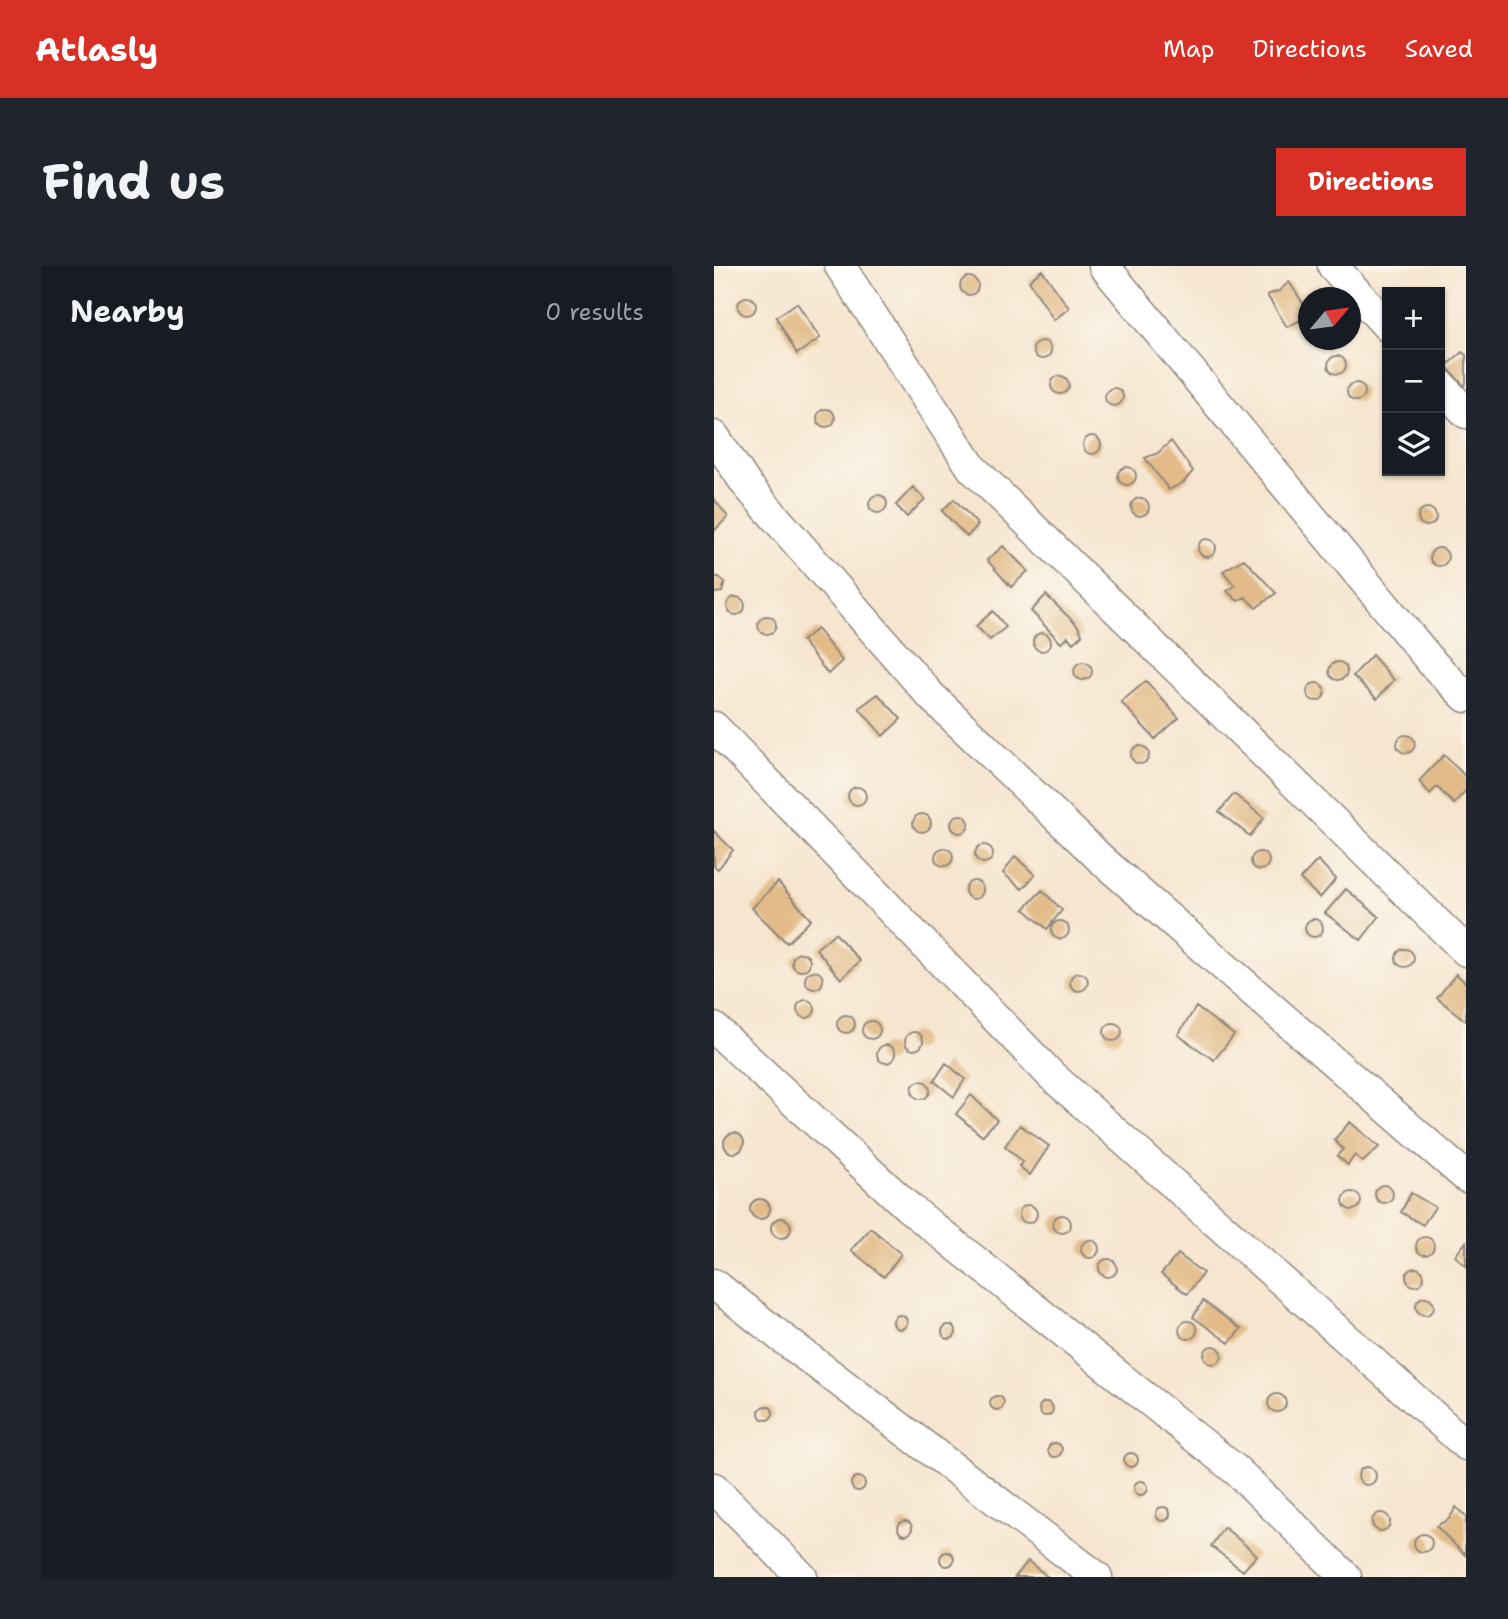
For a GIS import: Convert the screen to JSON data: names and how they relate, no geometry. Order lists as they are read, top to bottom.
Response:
{
  "north": "top right",
  "page": {
    "header": "Atlasly",
    "nav": ["Map", "Directions", "Saved"],
    "buttons": "Directions",
    "title": "Find us",
    "heading": ["Nearby", "0 results"],
    "map_buttons": ["+", "−"]
  }
}
